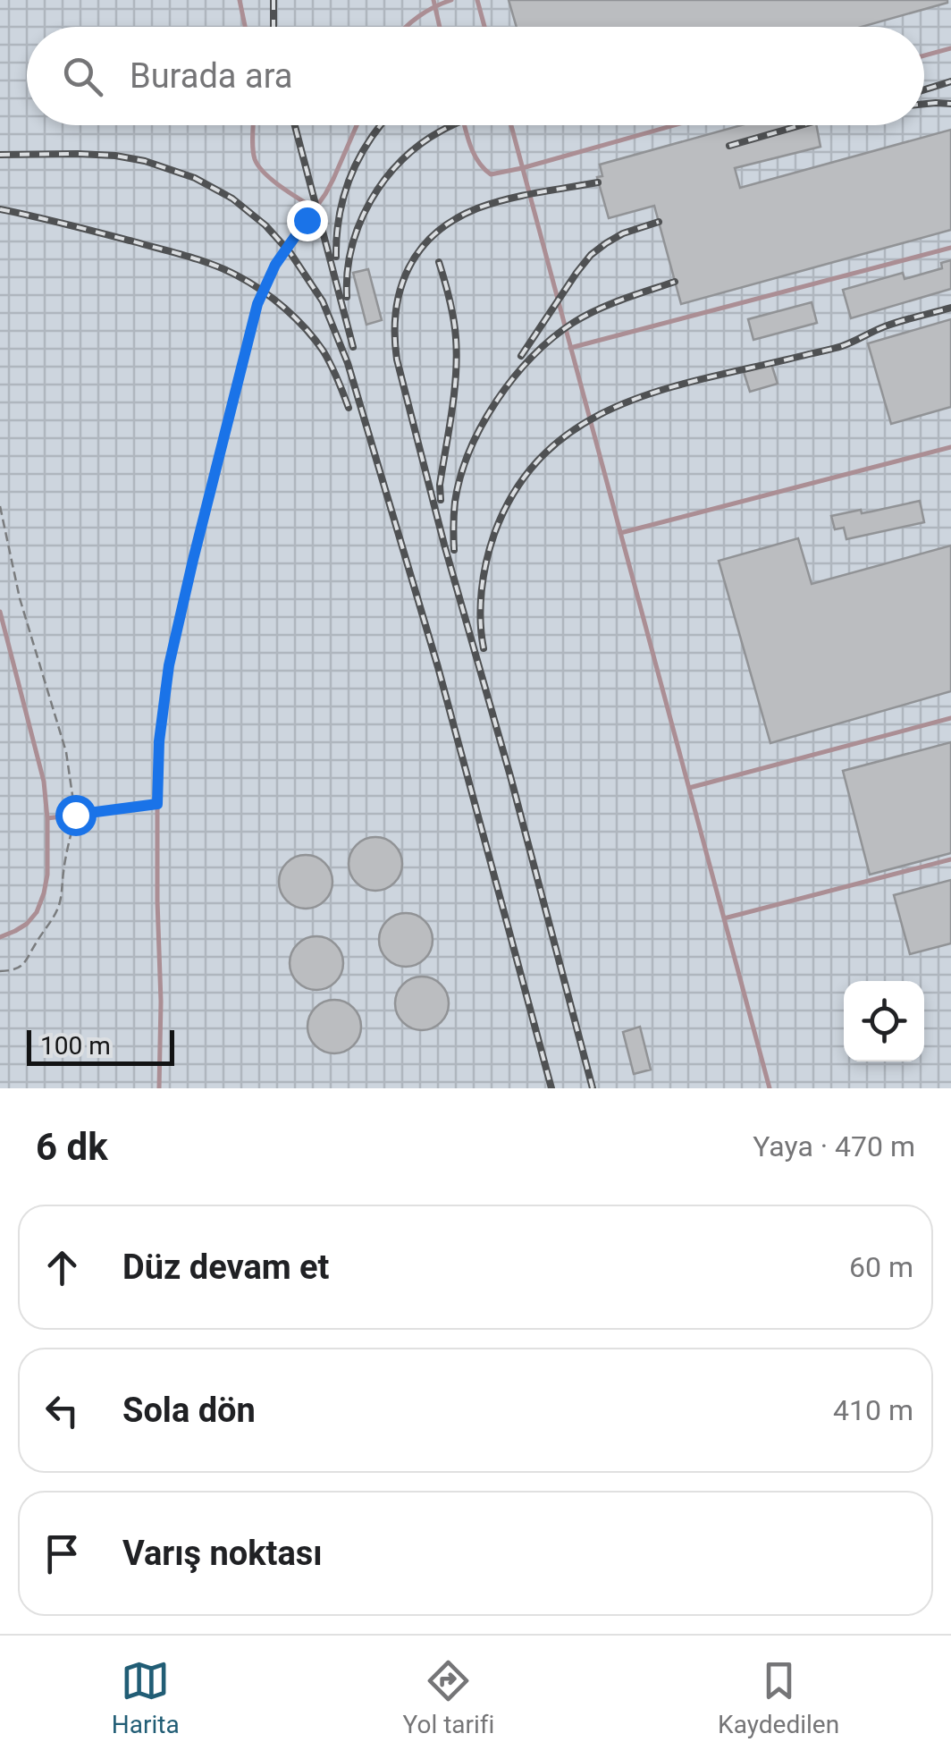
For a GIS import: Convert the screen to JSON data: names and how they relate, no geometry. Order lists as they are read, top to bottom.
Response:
{
  "scale_bar": "100 m",
  "page": {
    "search": "Burada ara",
    "scale": "100 m",
    "heading": ["6 dk", "Yaya · 470 m"],
    "list": [
      ["Düz devam et", "60 m"],
      ["Sola dön", "410 m"],
      "Varış noktası"
    ],
    "nav": ["Harita", "Yol tarifi", "Kaydedilen"]
  }
}
